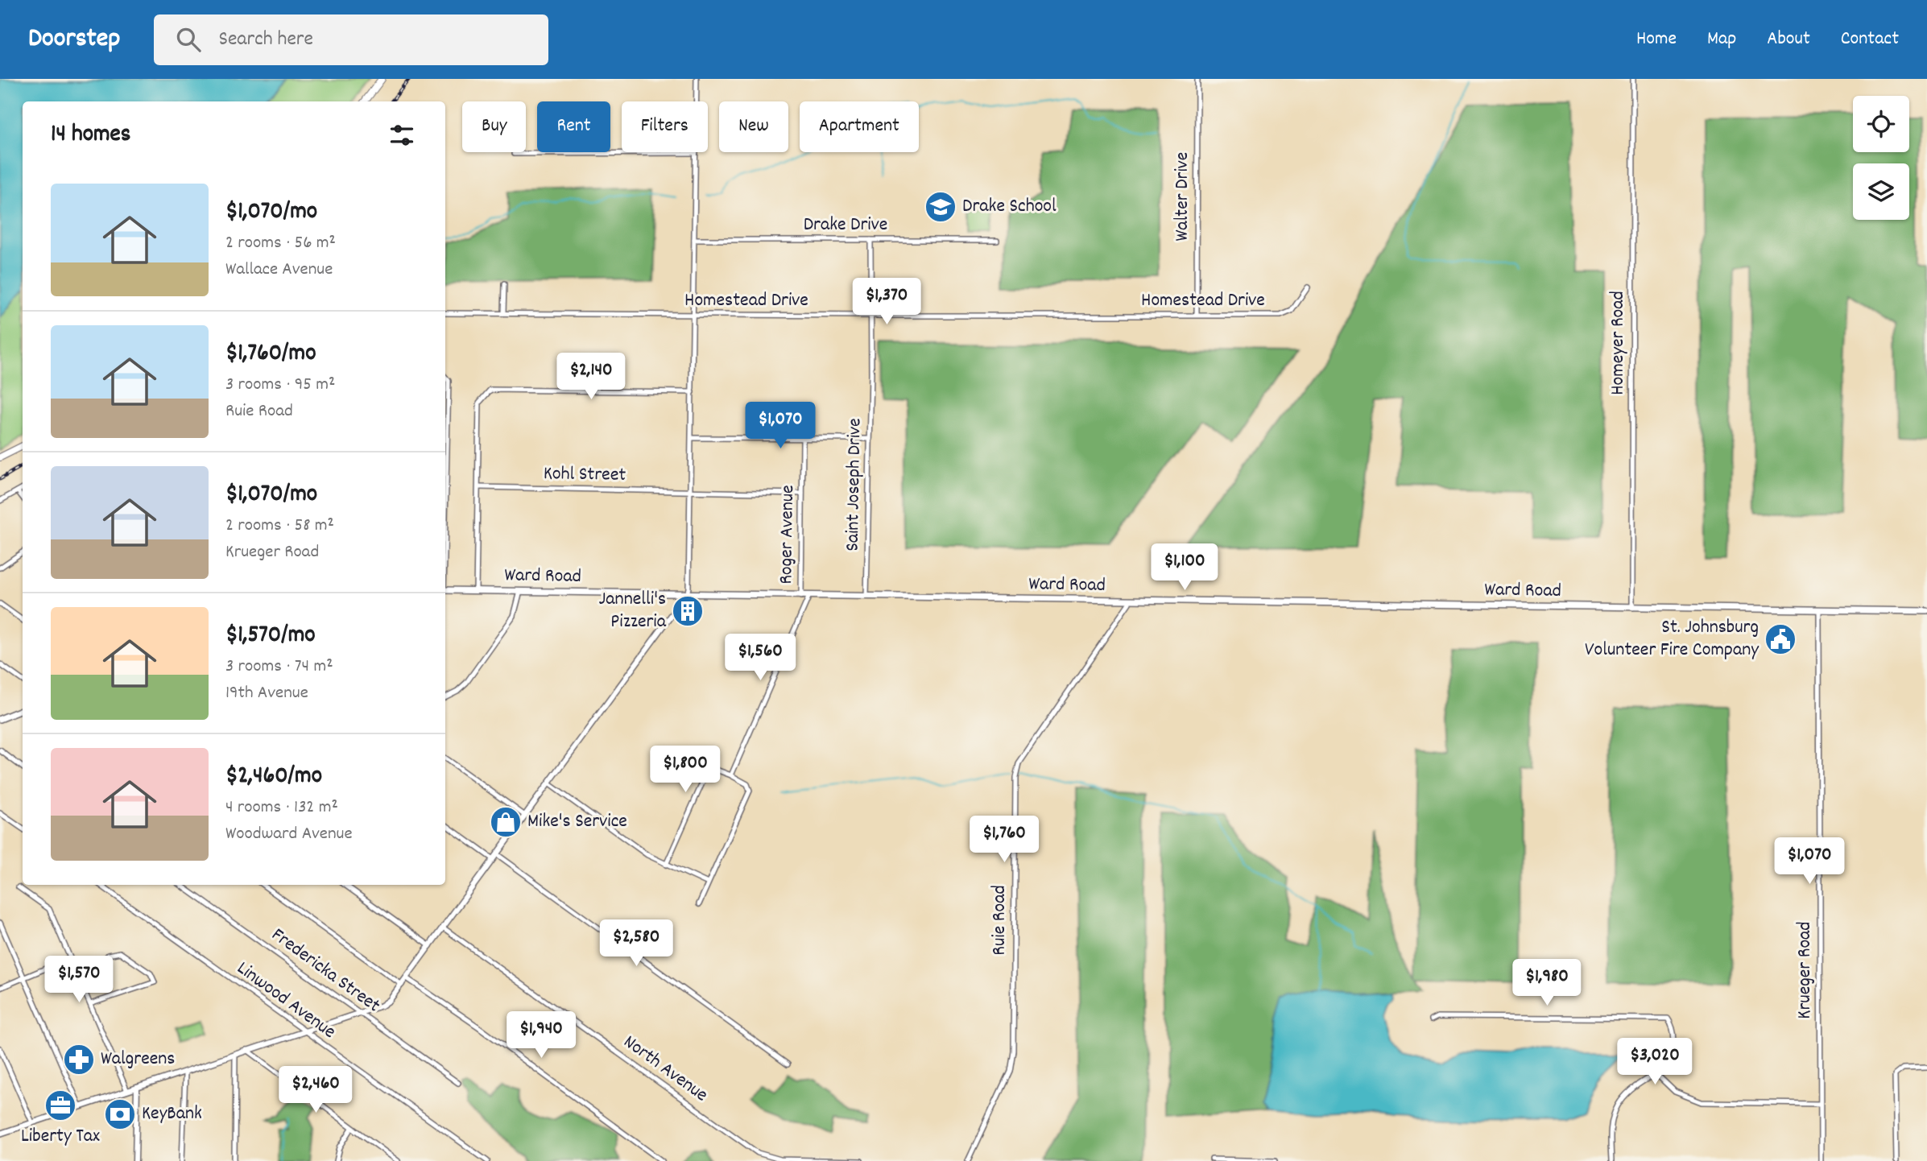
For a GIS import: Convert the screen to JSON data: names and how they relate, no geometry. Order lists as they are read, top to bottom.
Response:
{
  "streets": {
    "main road": ["Ward Road"],
    "street": [
      "Walter Drive",
      "Drake Drive",
      "Homestead Drive",
      "Homeyer Road",
      "Kohl Street",
      "Saint Joseph Drive",
      "Roger Avenue",
      "Ruie Road",
      "Krueger Road",
      "Fredericka Street",
      "Linwood Avenue",
      "North Avenue"
    ]
  },
  "crossings": [
    ["Walter Drive", "Homestead Drive"],
    ["Drake Drive", "Saint Joseph Drive"],
    ["Homestead Drive", "Saint Joseph Drive"],
    ["Homeyer Road", "Ward Road"],
    ["Kohl Street", "Roger Avenue"],
    ["Saint Joseph Drive", "Ward Road"],
    ["Roger Avenue", "Ward Road"],
    ["Ward Road", "Ruie Road"],
    ["Ward Road", "Krueger Road"]
  ],
  "places": {
    "school or university": ["Drake School"],
    "building": ["Jannelli's Pizzeria"],
    "public building": ["St. Johnsburg Volunteer Fire Company"],
    "shop": ["Mike's Service"],
    "pharmacy": ["Walgreens"],
    "office": ["Liberty Tax"],
    "bank": ["KeyBank"]
  },
  "page": {
    "header": "Doorstep",
    "search": "Search here",
    "nav": [
      "Home",
      "Map",
      "About",
      "Contact"
    ],
    "chip": [
      "Buy",
      "Rent",
      "Filters",
      "New",
      "Apartment"
    ],
    "heading": "14 homes",
    "list": [
      {
        "name": "$1,070/mo",
        "note": "2 rooms · 56 m² · Wallace Avenue"
      },
      {
        "name": "$1,760/mo",
        "note": "3 rooms · 95 m² · Ruie Road"
      },
      {
        "name": "$1,070/mo",
        "note": "2 rooms · 58 m² · Krueger Road"
      },
      {
        "name": "$1,570/mo",
        "note": "3 rooms · 74 m² · 19th Avenue"
      },
      {
        "name": "$2,460/mo",
        "note": "4 rooms · 132 m² · Woodward Avenue"
      }
    ],
    "price": [
      "$1,370",
      "$2,140",
      "$1,070",
      "$1,100",
      "$1,560",
      "$1,800",
      "$1,760",
      "$1,070",
      "$2,580",
      "$1,570",
      "$1,980",
      "$1,940",
      "$3,020",
      "$2,460"
    ]
  }
}
